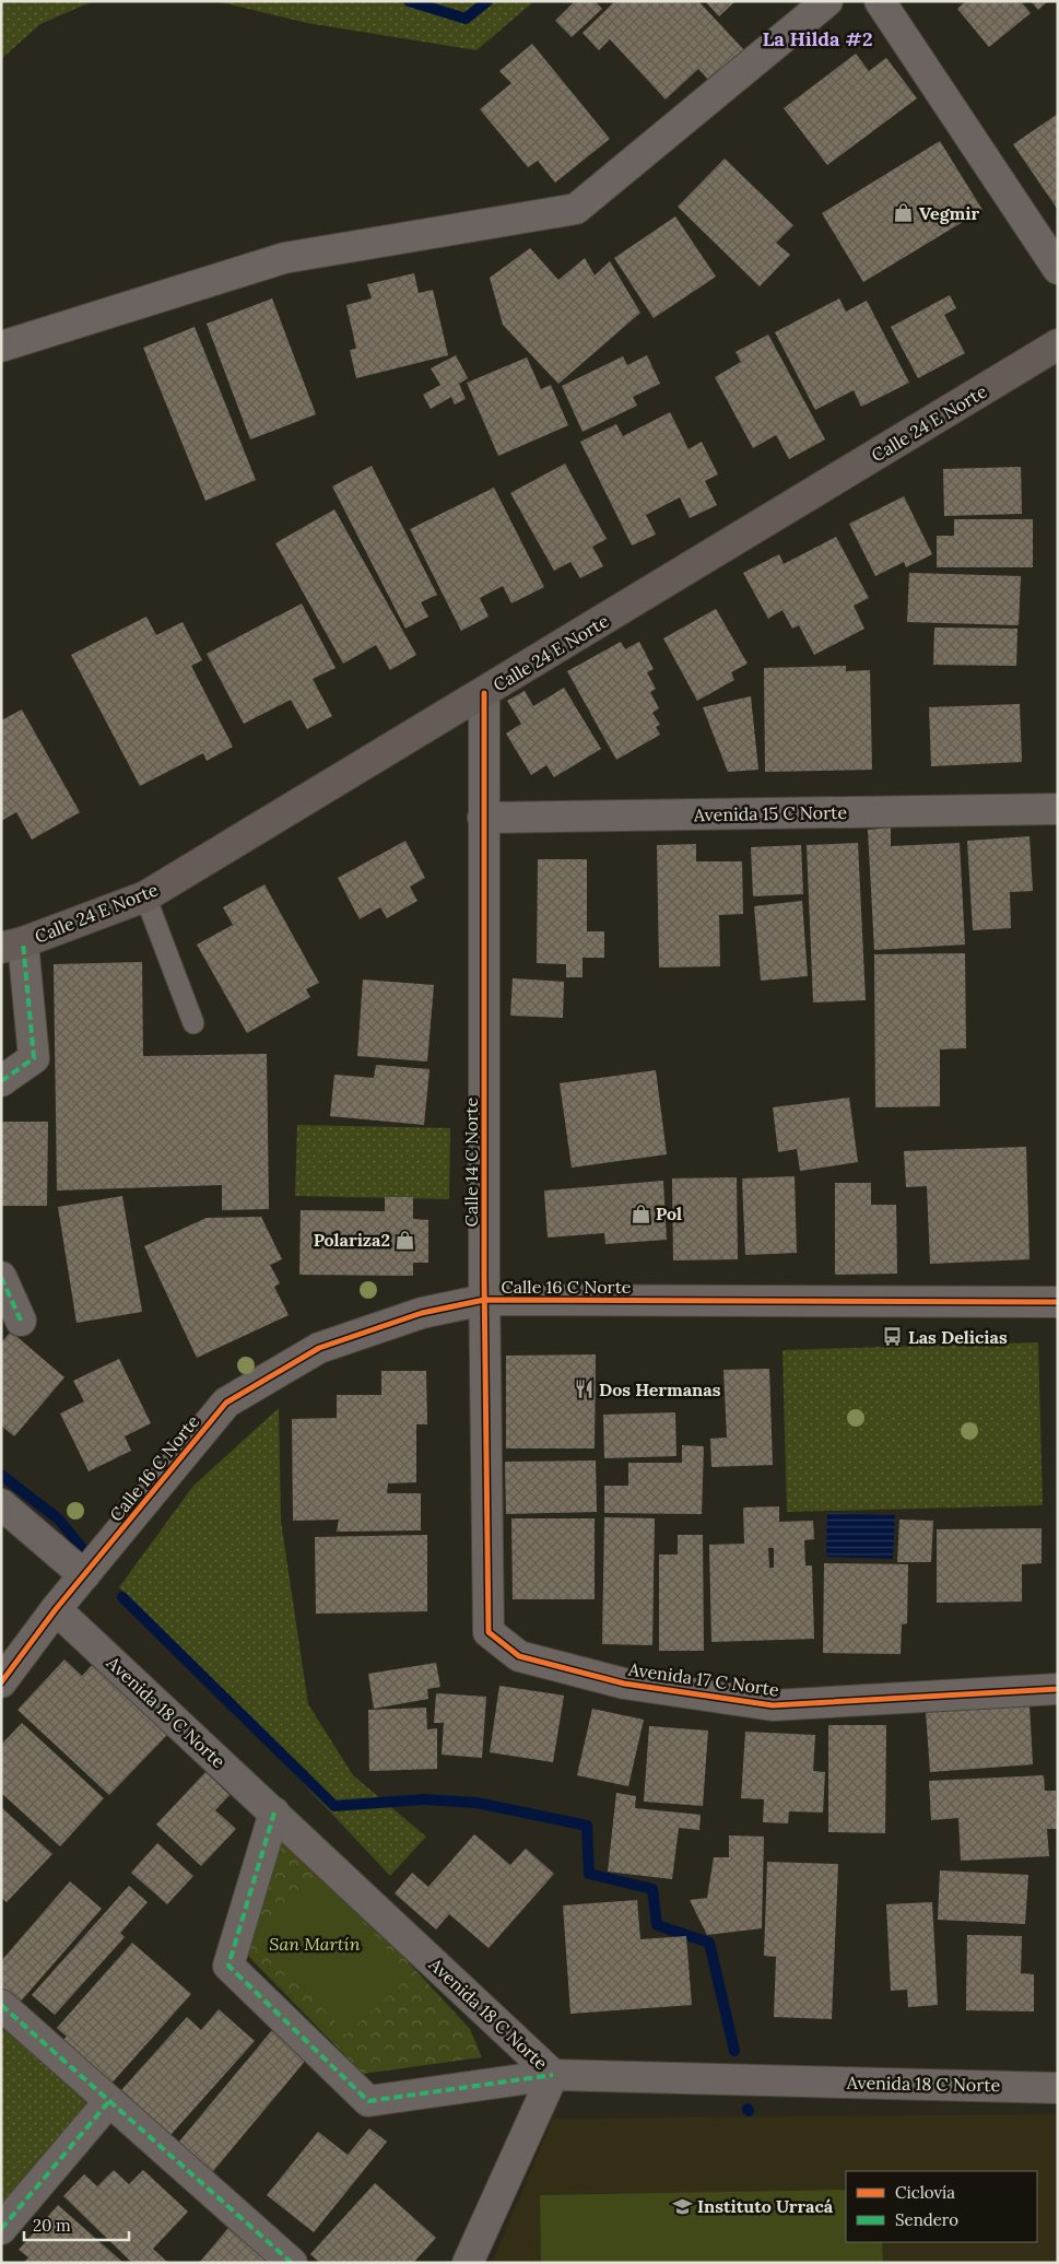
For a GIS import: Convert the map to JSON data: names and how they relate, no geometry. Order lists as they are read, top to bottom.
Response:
{
  "streets": {
    "main road": ["Calle 24 E Norte"],
    "street": [
      "Avenida 15 C Norte",
      "Calle 14 C Norte",
      "Calle 16 C Norte",
      "Avenida 17 C Norte",
      "Avenida 18 C Norte"
    ]
  },
  "crossings": [
    ["Calle 24 E Norte", "Calle 14 C Norte"],
    ["Avenida 15 C Norte", "Calle 14 C Norte"],
    ["Calle 14 C Norte", "Calle 16 C Norte"],
    ["Calle 14 C Norte", "Avenida 17 C Norte"],
    ["Calle 16 C Norte", "Avenida 18 C Norte"]
  ],
  "districts": ["La Hilda #2"],
  "parks": ["San Martín"],
  "places": {
    "shop": ["Vegmir", "Pol", "Polariza2"],
    "bus stop": ["Las Delicias"],
    "restaurant": ["Dos Hermanas"],
    "school or university": ["Instituto Urracá"]
  },
  "legend": ["Ciclovía", "Sendero"],
  "scale_bar": "20 m"
}
